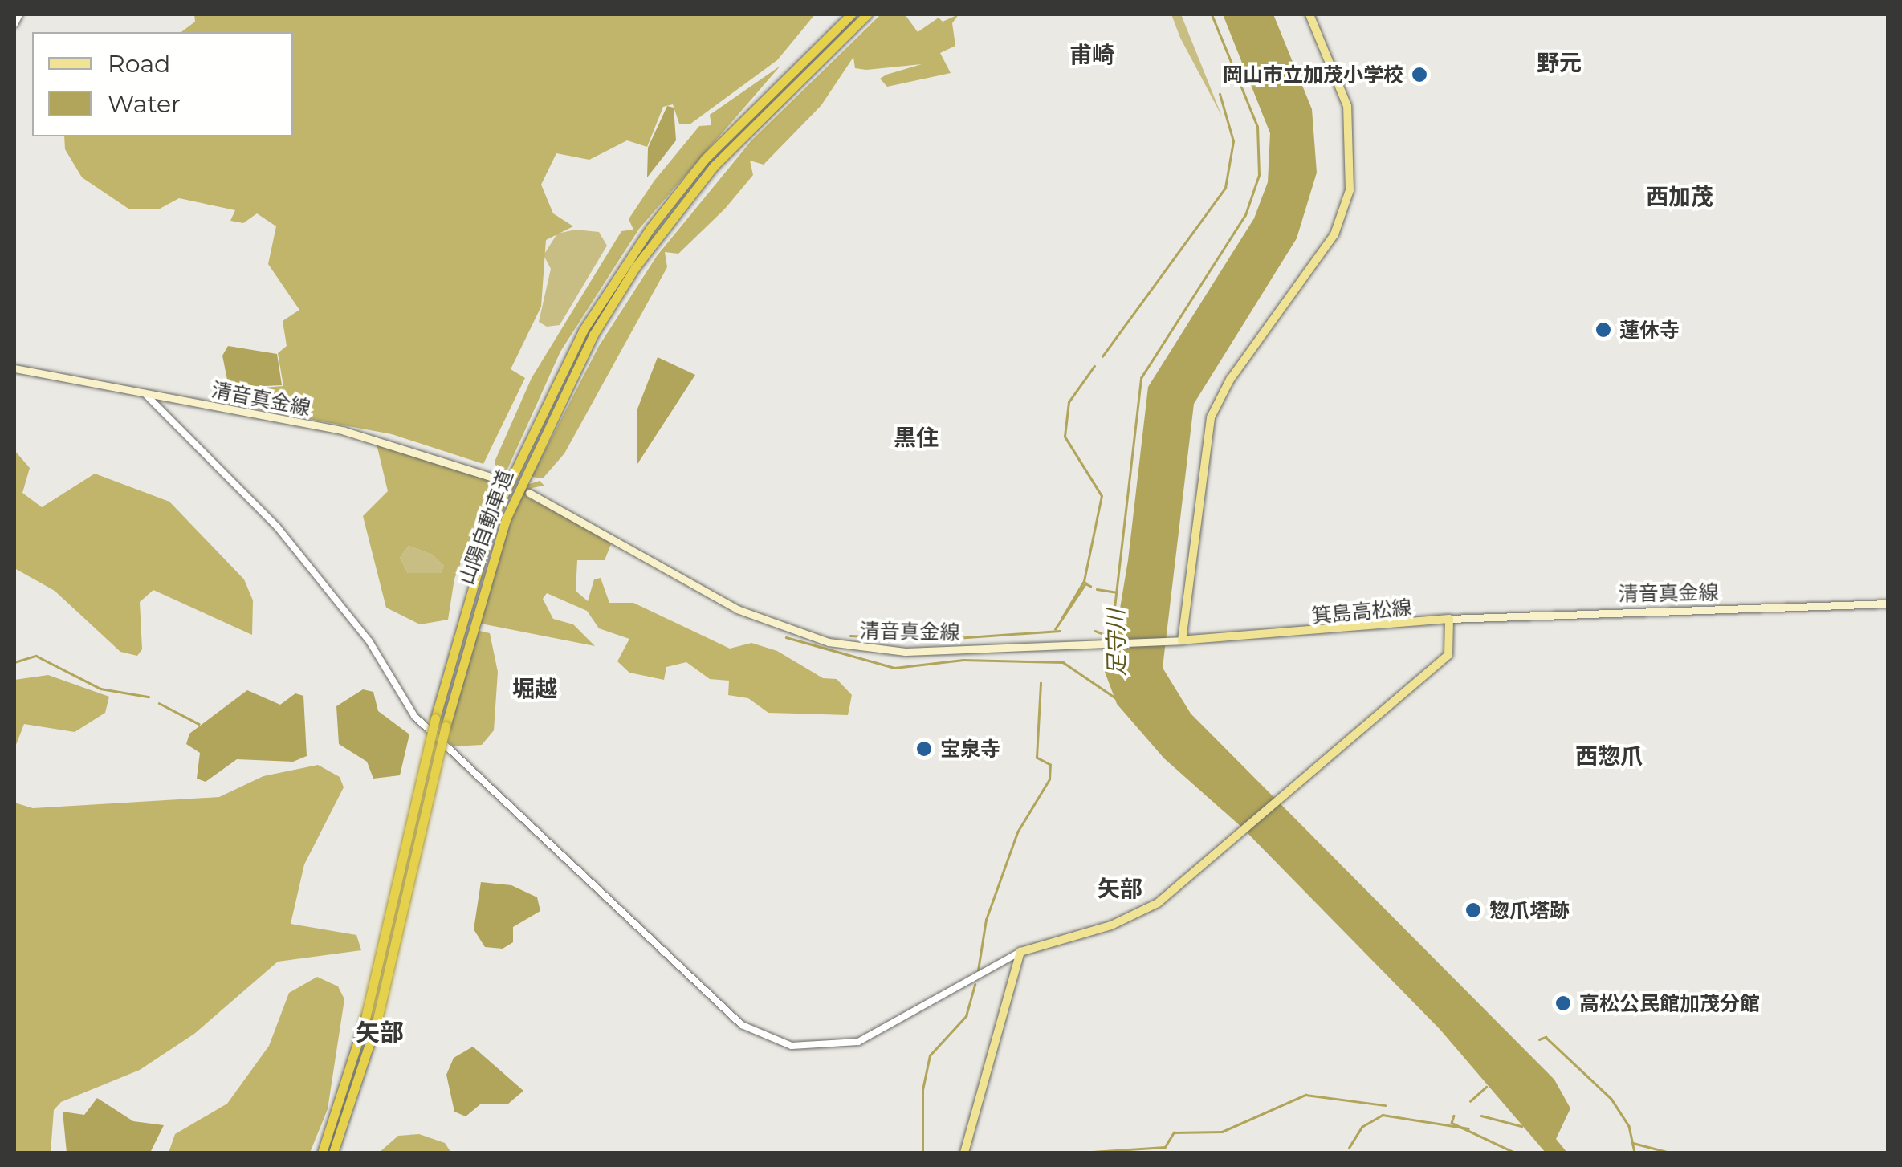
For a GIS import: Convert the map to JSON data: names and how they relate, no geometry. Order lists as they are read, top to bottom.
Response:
{
  "streets": {
    "highway": ["山陽自動車道"],
    "main road": ["清音真金線", "箕島高松線"]
  },
  "crossings": [
    ["清音真金線", "箕島高松線"]
  ],
  "districts": [
    "甫崎",
    "野元",
    "西加茂",
    "黒住",
    "堀越",
    "西惣爪",
    "矢部",
    "矢部"
  ],
  "water": ["足守川"],
  "places": [
    "岡山市立加茂小学校",
    "蓮休寺",
    "宝泉寺",
    "惣爪塔跡",
    "高松公民館加茂分館"
  ],
  "legend": ["Road", "Water"]
}
